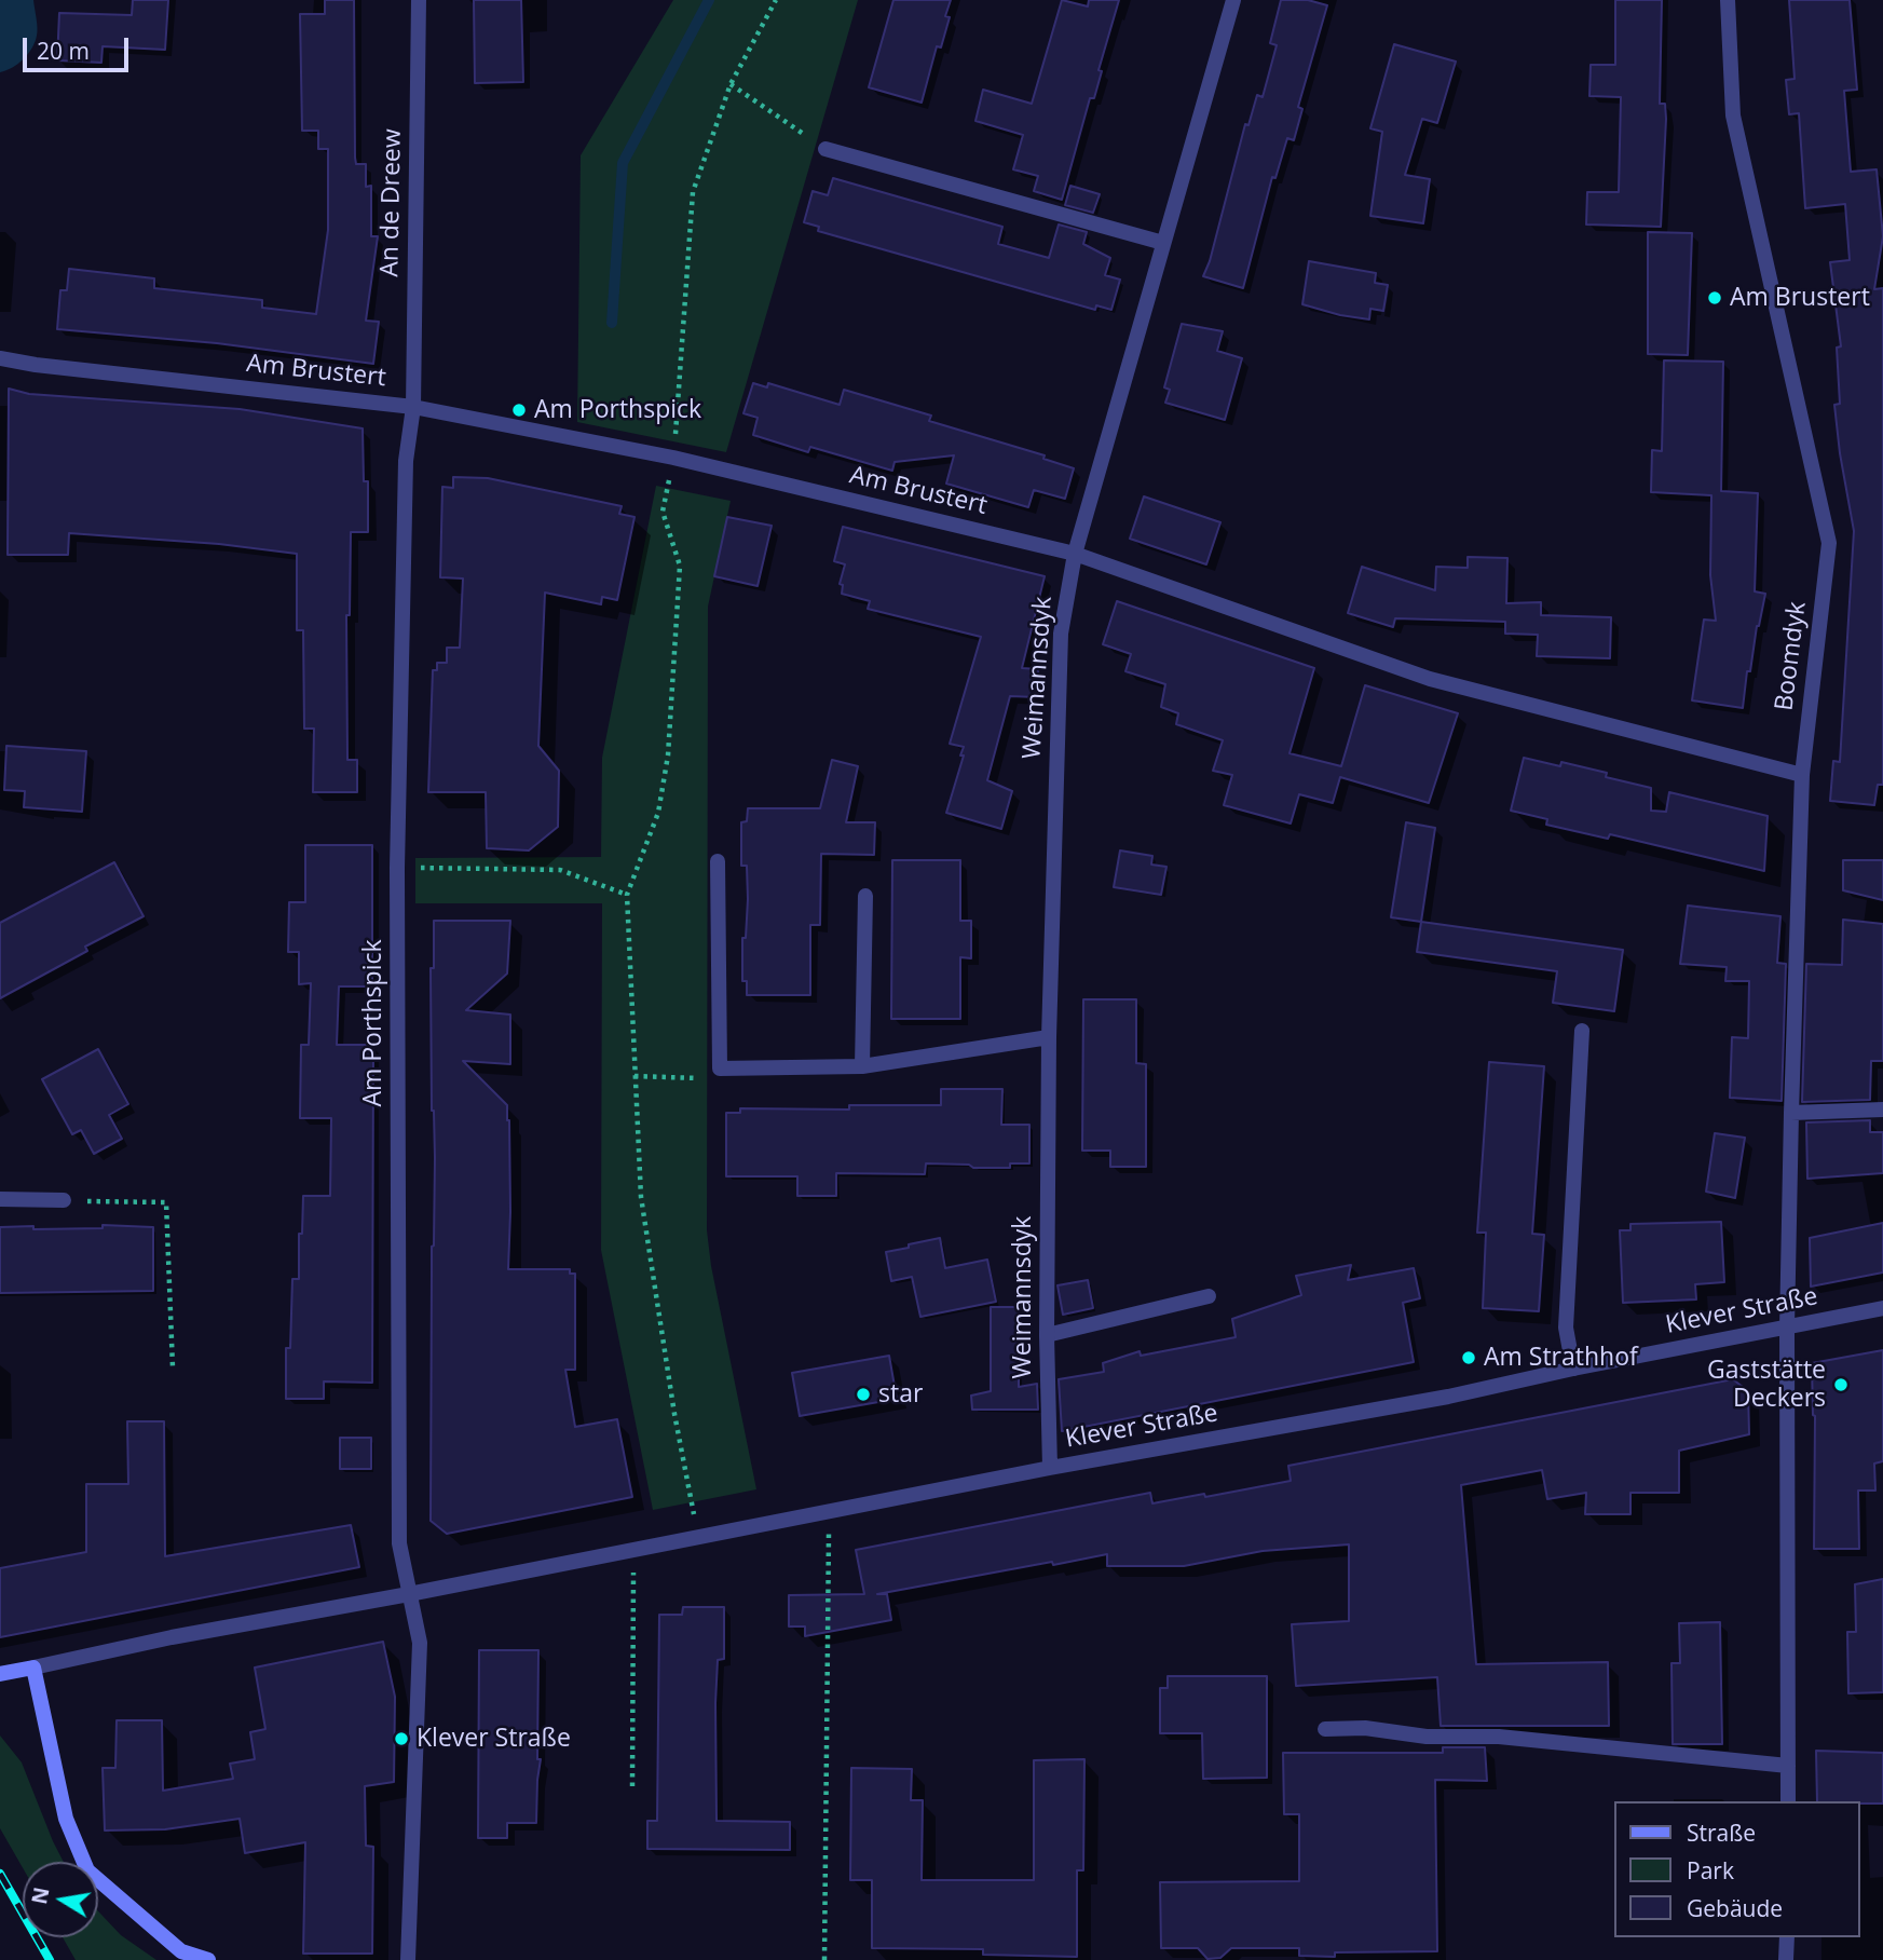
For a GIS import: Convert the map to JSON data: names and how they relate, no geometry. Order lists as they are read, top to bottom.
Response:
{
  "streets": {
    "street": [
      "An de Dreew",
      "Am Brustert",
      "Boomdyk",
      "Weimannsdyk",
      "Am Porthspick",
      "Klever Straße"
    ]
  },
  "crossings": [
    ["An de Dreew", "Am Brustert"],
    ["An de Dreew", "Am Porthspick"],
    ["Am Brustert", "Boomdyk"],
    ["Am Brustert", "Weimannsdyk"],
    ["Am Brustert", "Am Porthspick"],
    ["Boomdyk", "Klever Straße"],
    ["Weimannsdyk", "Klever Straße"],
    ["Am Porthspick", "Klever Straße"]
  ],
  "places": [
    "Am Brustert",
    "Am Porthspick",
    "Am Strathhof",
    "Gaststätte Deckers",
    "star",
    "Klever Straße"
  ],
  "legend": ["Straße", "Park", "Gebäude"],
  "scale_bar": "20 m",
  "north": "left"
}
